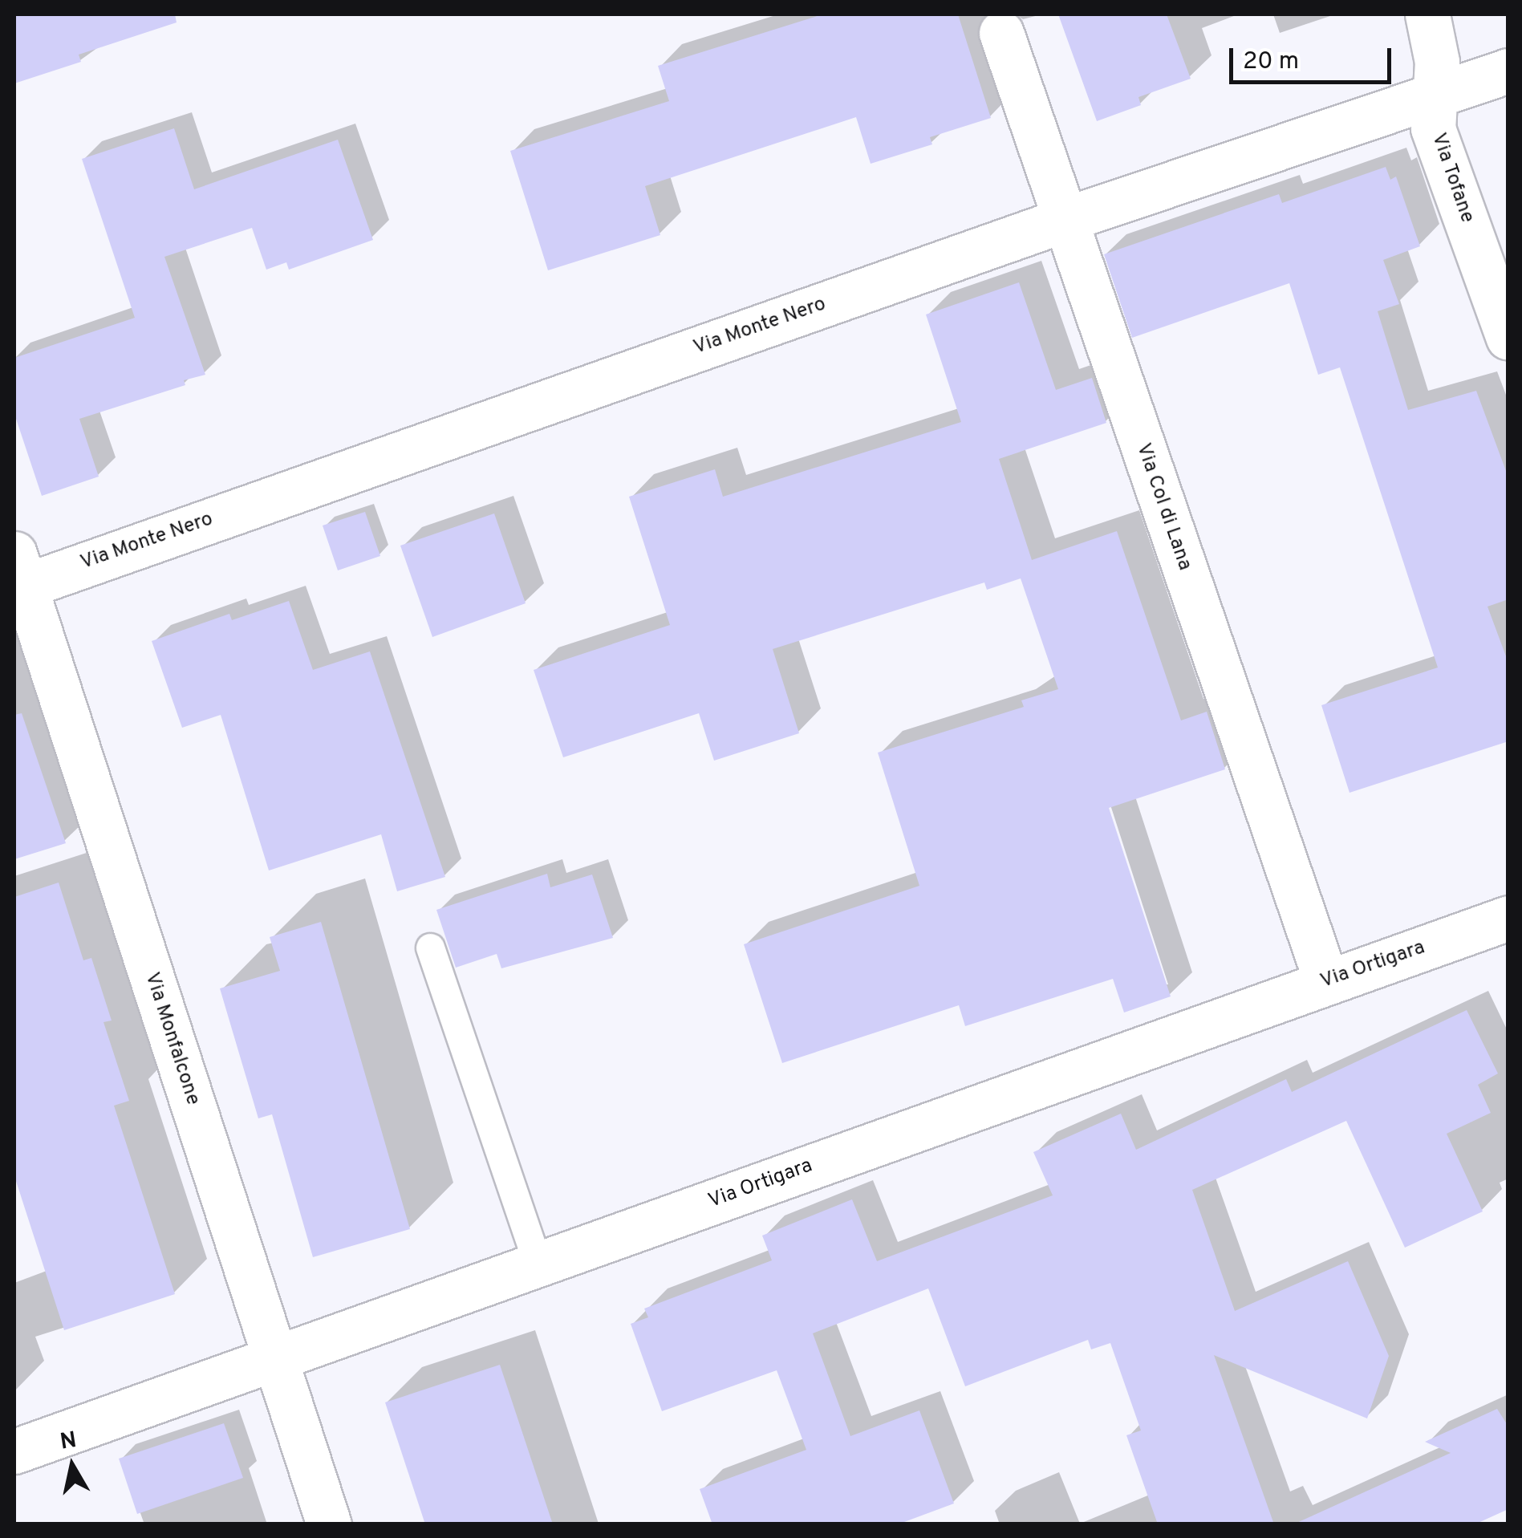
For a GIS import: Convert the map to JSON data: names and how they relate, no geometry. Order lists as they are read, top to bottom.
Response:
{
  "streets": {
    "street": [
      "Via Tofane",
      "Via Monte Nero",
      "Via Col di Lana",
      "Via Ortigara",
      "Via Monfalcone"
    ]
  },
  "crossings": [
    ["Via Tofane", "Via Monte Nero"],
    ["Via Monte Nero", "Via Col di Lana"],
    ["Via Monte Nero", "Via Monfalcone"],
    ["Via Col di Lana", "Via Ortigara"],
    ["Via Ortigara", "Via Monfalcone"]
  ],
  "scale_bar": "20 m",
  "north": "top"
}
